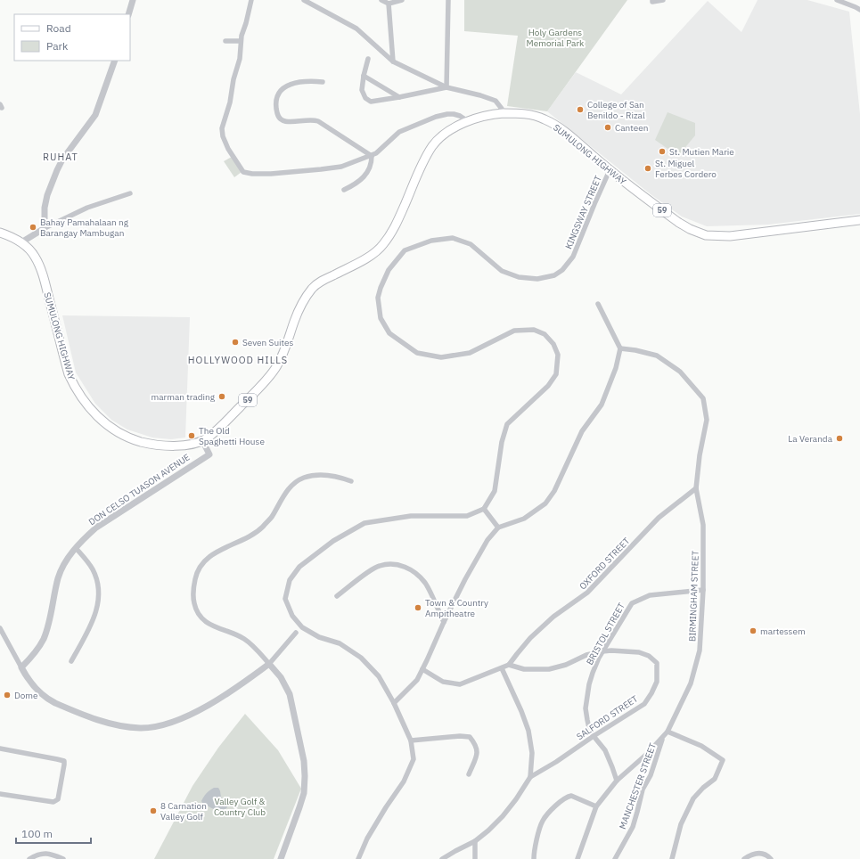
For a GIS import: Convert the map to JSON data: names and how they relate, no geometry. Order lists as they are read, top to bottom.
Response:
{
  "streets": {
    "main road": ["SUMULONG HIGHWAY", "59"],
    "street": [
      "KINGSWAY STREET",
      "DON CELSO TUASON AVENUE",
      "OXFORD STREET",
      "BIRMINGHAM STREET",
      "BRISTOL STREET",
      "SALFORD STREET",
      "MANCHESTER STREET"
    ]
  },
  "crossings": [
    ["SUMULONG HIGHWAY", "KINGSWAY STREET"],
    ["SUMULONG HIGHWAY", "DON CELSO TUASON AVENUE"],
    ["OXFORD STREET", "BIRMINGHAM STREET"],
    ["OXFORD STREET", "SALFORD STREET"],
    ["BIRMINGHAM STREET", "BRISTOL STREET"],
    ["BIRMINGHAM STREET", "MANCHESTER STREET"],
    ["BRISTOL STREET", "SALFORD STREET"]
  ],
  "districts": ["RUHAT", "HOLLYWOOD HILLS"],
  "parks": ["Holy Gardens Memorial Park", "Valley Golf & Country Club"],
  "places": [
    "College of San Benildo - Rizal",
    "Canteen",
    "St. Mutien Marie",
    "St. Miguel Ferbes Cordero",
    "Bahay Pamahalaan ng Barangay Mambugan",
    "Seven Suites",
    "marman trading",
    "The Old Spaghetti House",
    "La Veranda",
    "Town & Country Ampitheatre",
    "martessem",
    "Dome",
    "8 Carnation Valley Golf"
  ],
  "legend": ["Road", "Park"],
  "scale_bar": "100 m"
}
